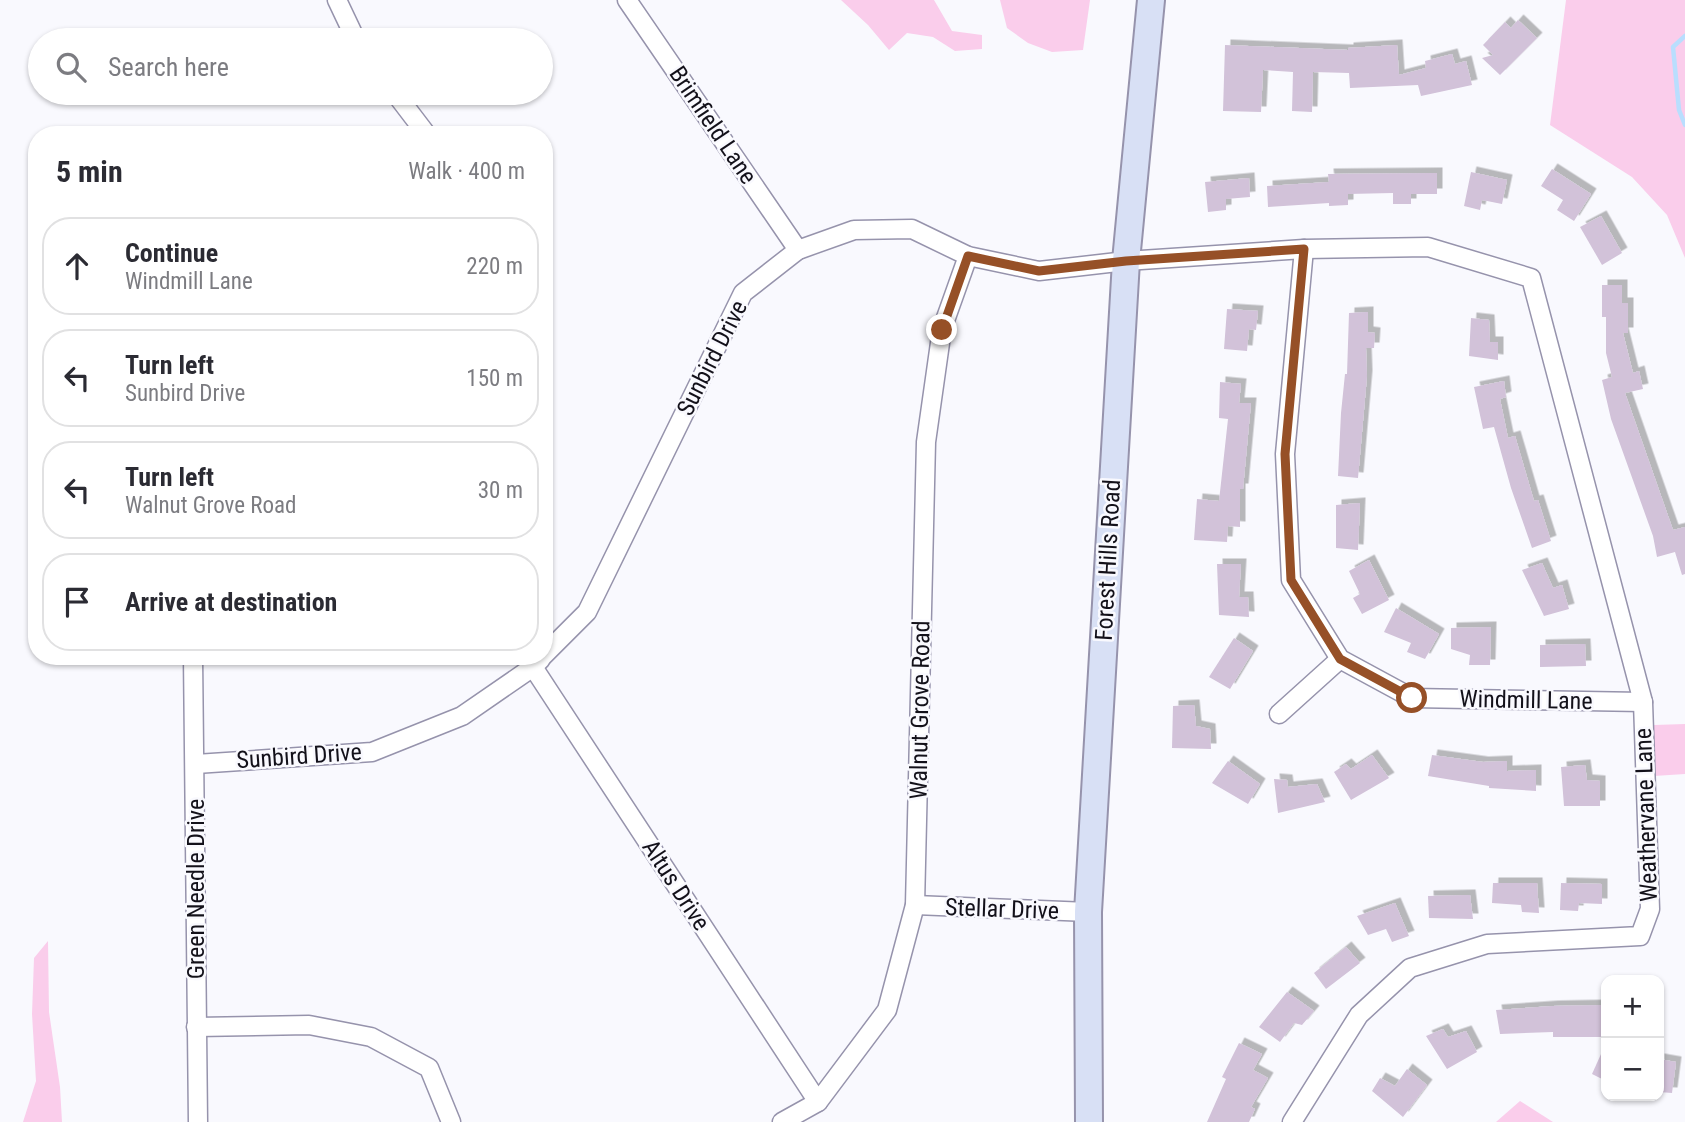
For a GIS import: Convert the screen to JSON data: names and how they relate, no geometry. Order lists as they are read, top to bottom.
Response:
{
  "streets": {
    "street": [
      "Brimfield Lane",
      "Sunbird Drive",
      "Forest Hills Road",
      "Windmill Lane",
      "Walnut Grove Road",
      "Weathervane Lane",
      "Altus Drive",
      "Green Needle Drive",
      "Stellar Drive"
    ]
  },
  "crossings": [
    ["Brimfield Lane", "Sunbird Drive"],
    ["Sunbird Drive", "Forest Hills Road"],
    ["Sunbird Drive", "Windmill Lane"],
    ["Sunbird Drive", "Walnut Grove Road"],
    ["Sunbird Drive", "Weathervane Lane"],
    ["Sunbird Drive", "Green Needle Drive"],
    ["Forest Hills Road", "Stellar Drive"],
    ["Windmill Lane", "Weathervane Lane"],
    ["Walnut Grove Road", "Altus Drive"],
    ["Walnut Grove Road", "Stellar Drive"]
  ],
  "page": {
    "search": "Search here",
    "heading": ["5 min", "Walk · 400 m"],
    "list": [
      ["Continue", "Windmill Lane", "220 m"],
      ["Turn left", "Sunbird Drive", "150 m"],
      ["Turn left", "Walnut Grove Road", "30 m"],
      "Arrive at destination"
    ],
    "map_buttons": ["+", "−"]
  }
}
